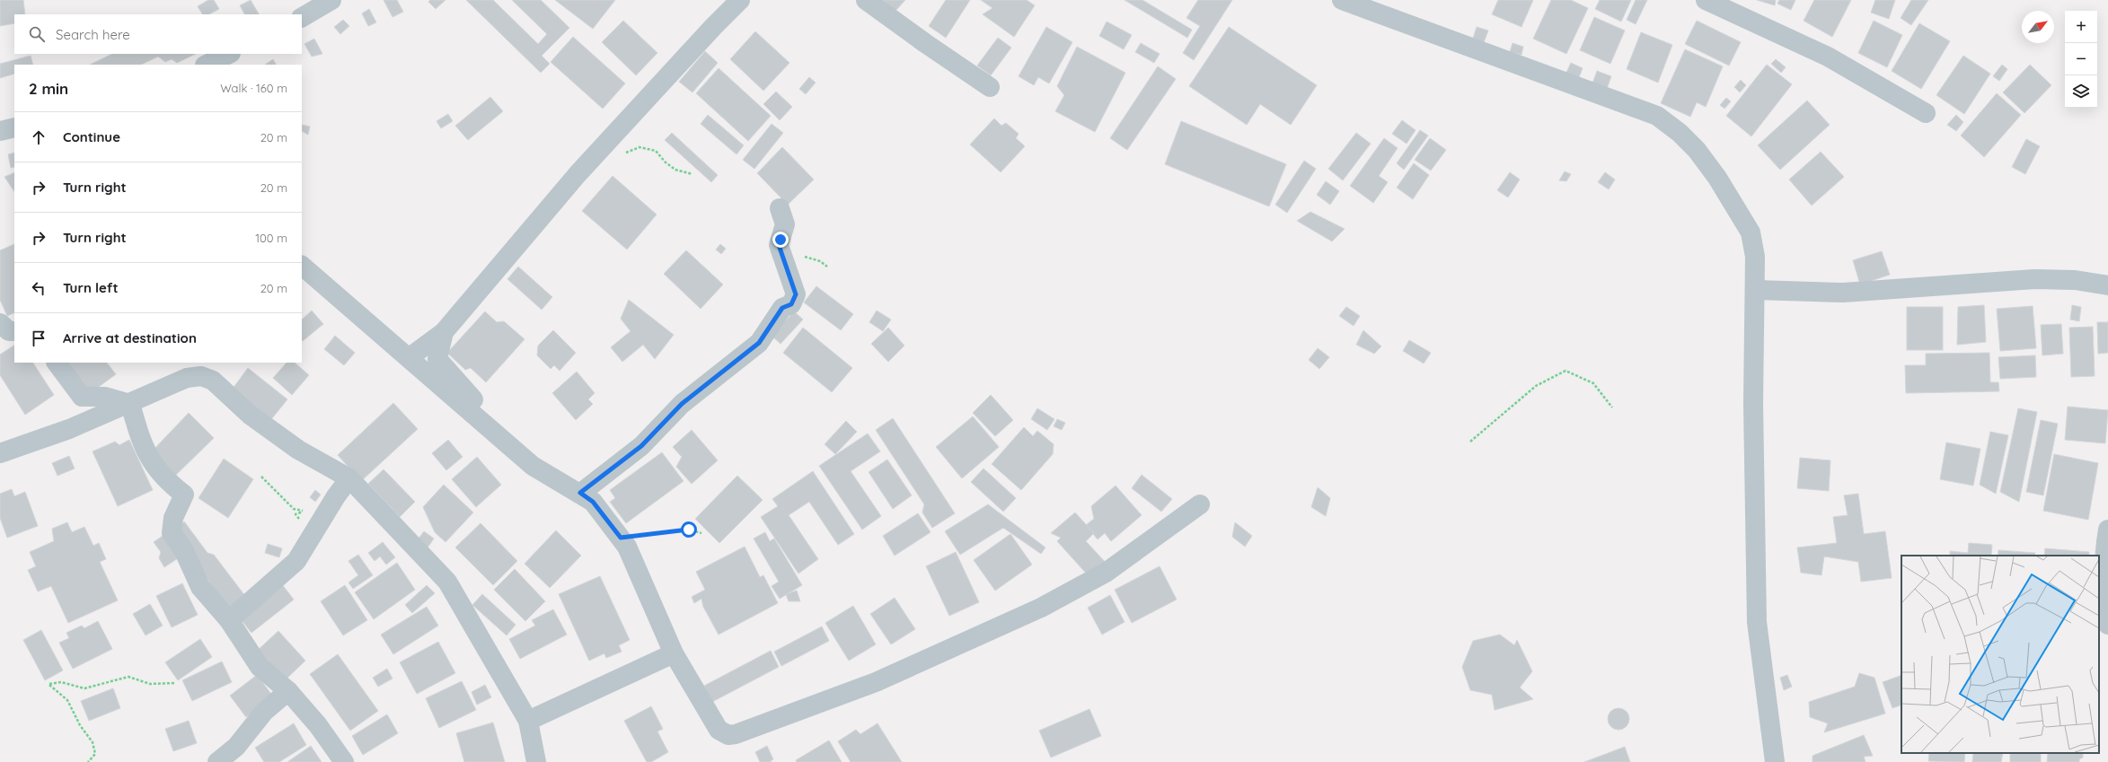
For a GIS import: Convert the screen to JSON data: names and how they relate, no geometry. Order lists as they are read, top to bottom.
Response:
{
  "north": "top right",
  "page": {
    "map_buttons": ["+", "−"],
    "search": "Search here",
    "heading": ["2 min", "Walk · 160 m"],
    "list": [
      ["Continue", "20 m"],
      ["Turn right", "20 m"],
      ["Turn right", "100 m"],
      ["Turn left", "20 m"],
      "Arrive at destination"
    ]
  }
}
